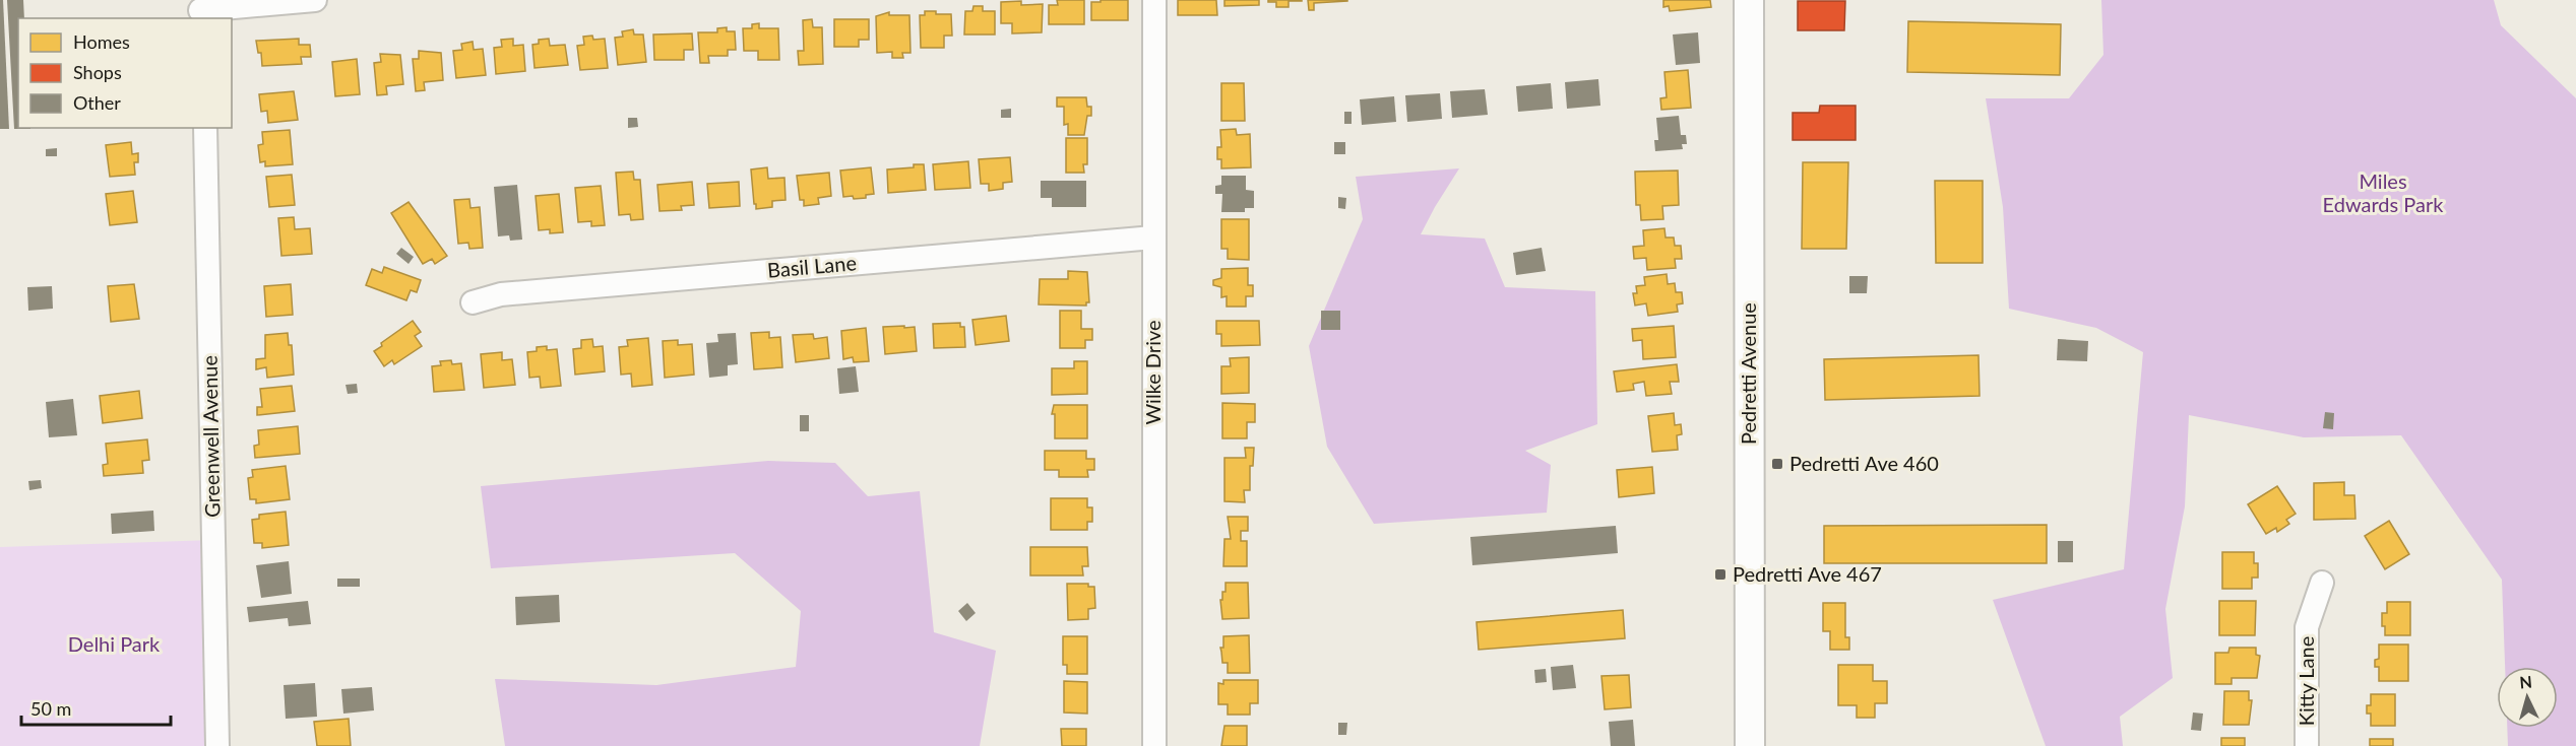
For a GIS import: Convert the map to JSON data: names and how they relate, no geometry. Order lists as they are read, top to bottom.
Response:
{
  "streets": {
    "street": [
      "Basil Lane",
      "Wilke Drive",
      "Pedretti Avenue",
      "Greenwell Avenue",
      "Kitty Lane"
    ]
  },
  "crossings": [
    ["Basil Lane", "Wilke Drive"]
  ],
  "parks": ["Miles Edwards Park", "Delhi Park"],
  "places": {
    "transit": ["Pedretti Ave 460", "Pedretti Ave 467"]
  },
  "legend": ["Homes", "Shops", "Other"],
  "scale_bar": "50 m",
  "north": "top"
}
